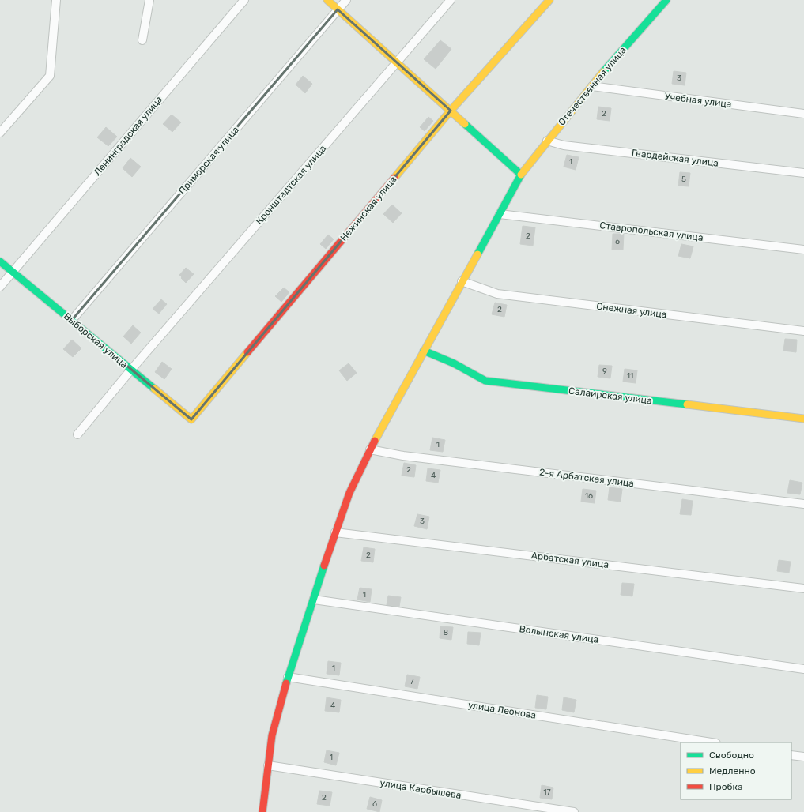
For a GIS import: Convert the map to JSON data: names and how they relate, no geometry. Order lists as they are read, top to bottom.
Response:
{
  "streets": {
    "street": [
      "Отечественная улица",
      "Учебная улица",
      "Ленинградская улица",
      "Гвардейская улица",
      "Приморская улица",
      "Кронштадтская улица",
      "Нежинская улица",
      "Ставропольская улица",
      "Снежная улица",
      "Выборская улица",
      "Салаирская улица",
      "2-я Арбатская улица",
      "Арбатская улица",
      "Волынская улица",
      "улица Леонова",
      "улица Карбышева"
    ]
  },
  "crossings": [
    ["Отечественная улица", "Учебная улица"],
    ["Отечественная улица", "Гвардейская улица"],
    ["Отечественная улица", "Ставропольская улица"],
    ["Отечественная улица", "Снежная улица"],
    ["Отечественная улица", "Салаирская улица"],
    ["Отечественная улица", "2-я Арбатская улица"],
    ["Отечественная улица", "Арбатская улица"],
    ["Отечественная улица", "Волынская улица"],
    ["Отечественная улица", "улица Леонова"],
    ["Отечественная улица", "улица Карбышева"],
    ["Ленинградская улица", "Выборская улица"],
    ["Приморская улица", "Выборская улица"],
    ["Кронштадтская улица", "Выборская улица"],
    ["Нежинская улица", "Выборская улица"]
  ],
  "house_numbers": [
    "3",
    "2",
    "1",
    "5",
    "2",
    "6",
    "2",
    "9",
    "11",
    "1",
    "2",
    "4",
    "16",
    "3",
    "2",
    "1",
    "8",
    "1",
    "7",
    "4",
    "1",
    "17",
    "2",
    "6"
  ],
  "legend": ["Свободно", "Медленно", "Пробка"]
}
